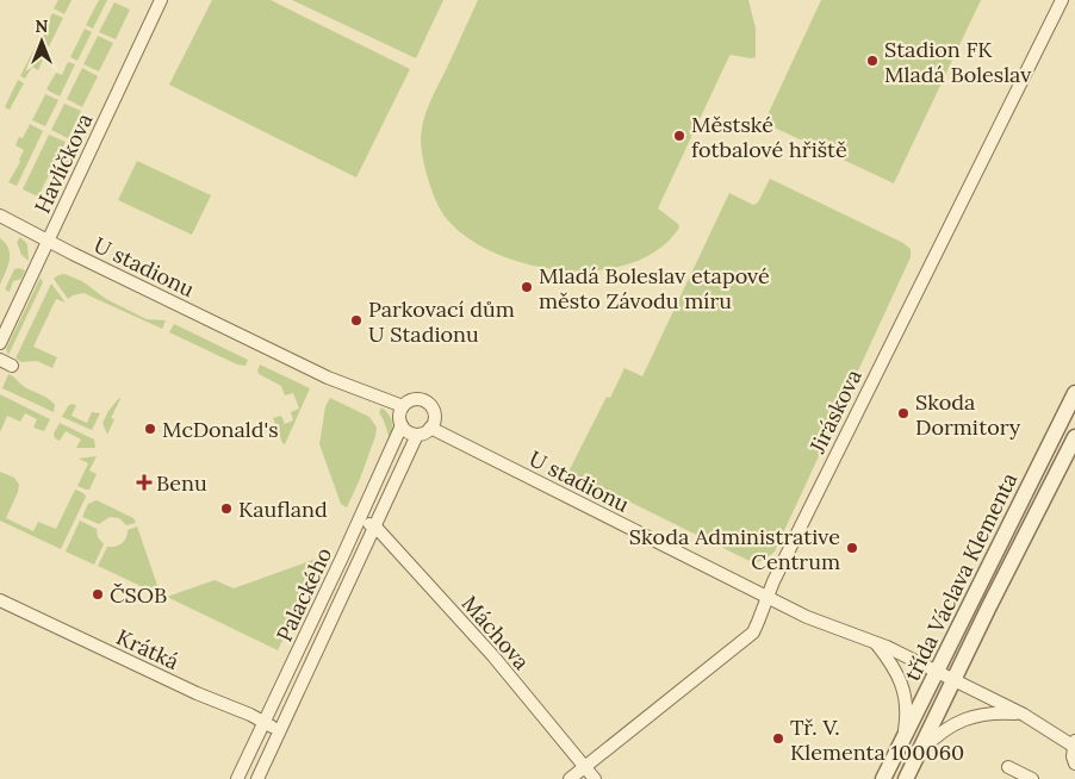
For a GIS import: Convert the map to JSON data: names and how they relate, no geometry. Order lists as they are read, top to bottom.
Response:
{
  "streets": {
    "street": [
      "Havlíčkova",
      "U stadionu",
      "Jiráskova",
      "třída Václava Klementa",
      "Palackého",
      "Máchova",
      "Krátká"
    ]
  },
  "crossings": [
    ["Havlíčkova", "U stadionu"],
    ["U stadionu", "Jiráskova"],
    ["U stadionu", "třída Václava Klementa"],
    ["U stadionu", "Palackého"],
    ["Jiráskova", "Máchova"],
    ["Palackého", "Máchova"],
    ["Palackého", "Krátká"]
  ],
  "places": {
    "other": [
      "Stadion FK Mladá Boleslav",
      "Městské fotbalové hřiště",
      "Mladá Boleslav etapové město Závodu míru",
      "Parkovací dům U Stadionu",
      "Skoda Dormitory",
      "McDonald's",
      "Kaufland",
      "Skoda Administrative Centrum",
      "ČSOB",
      "Tř. V. Klementa 100060"
    ],
    "health": ["Benu"]
  },
  "north": "top"
}
